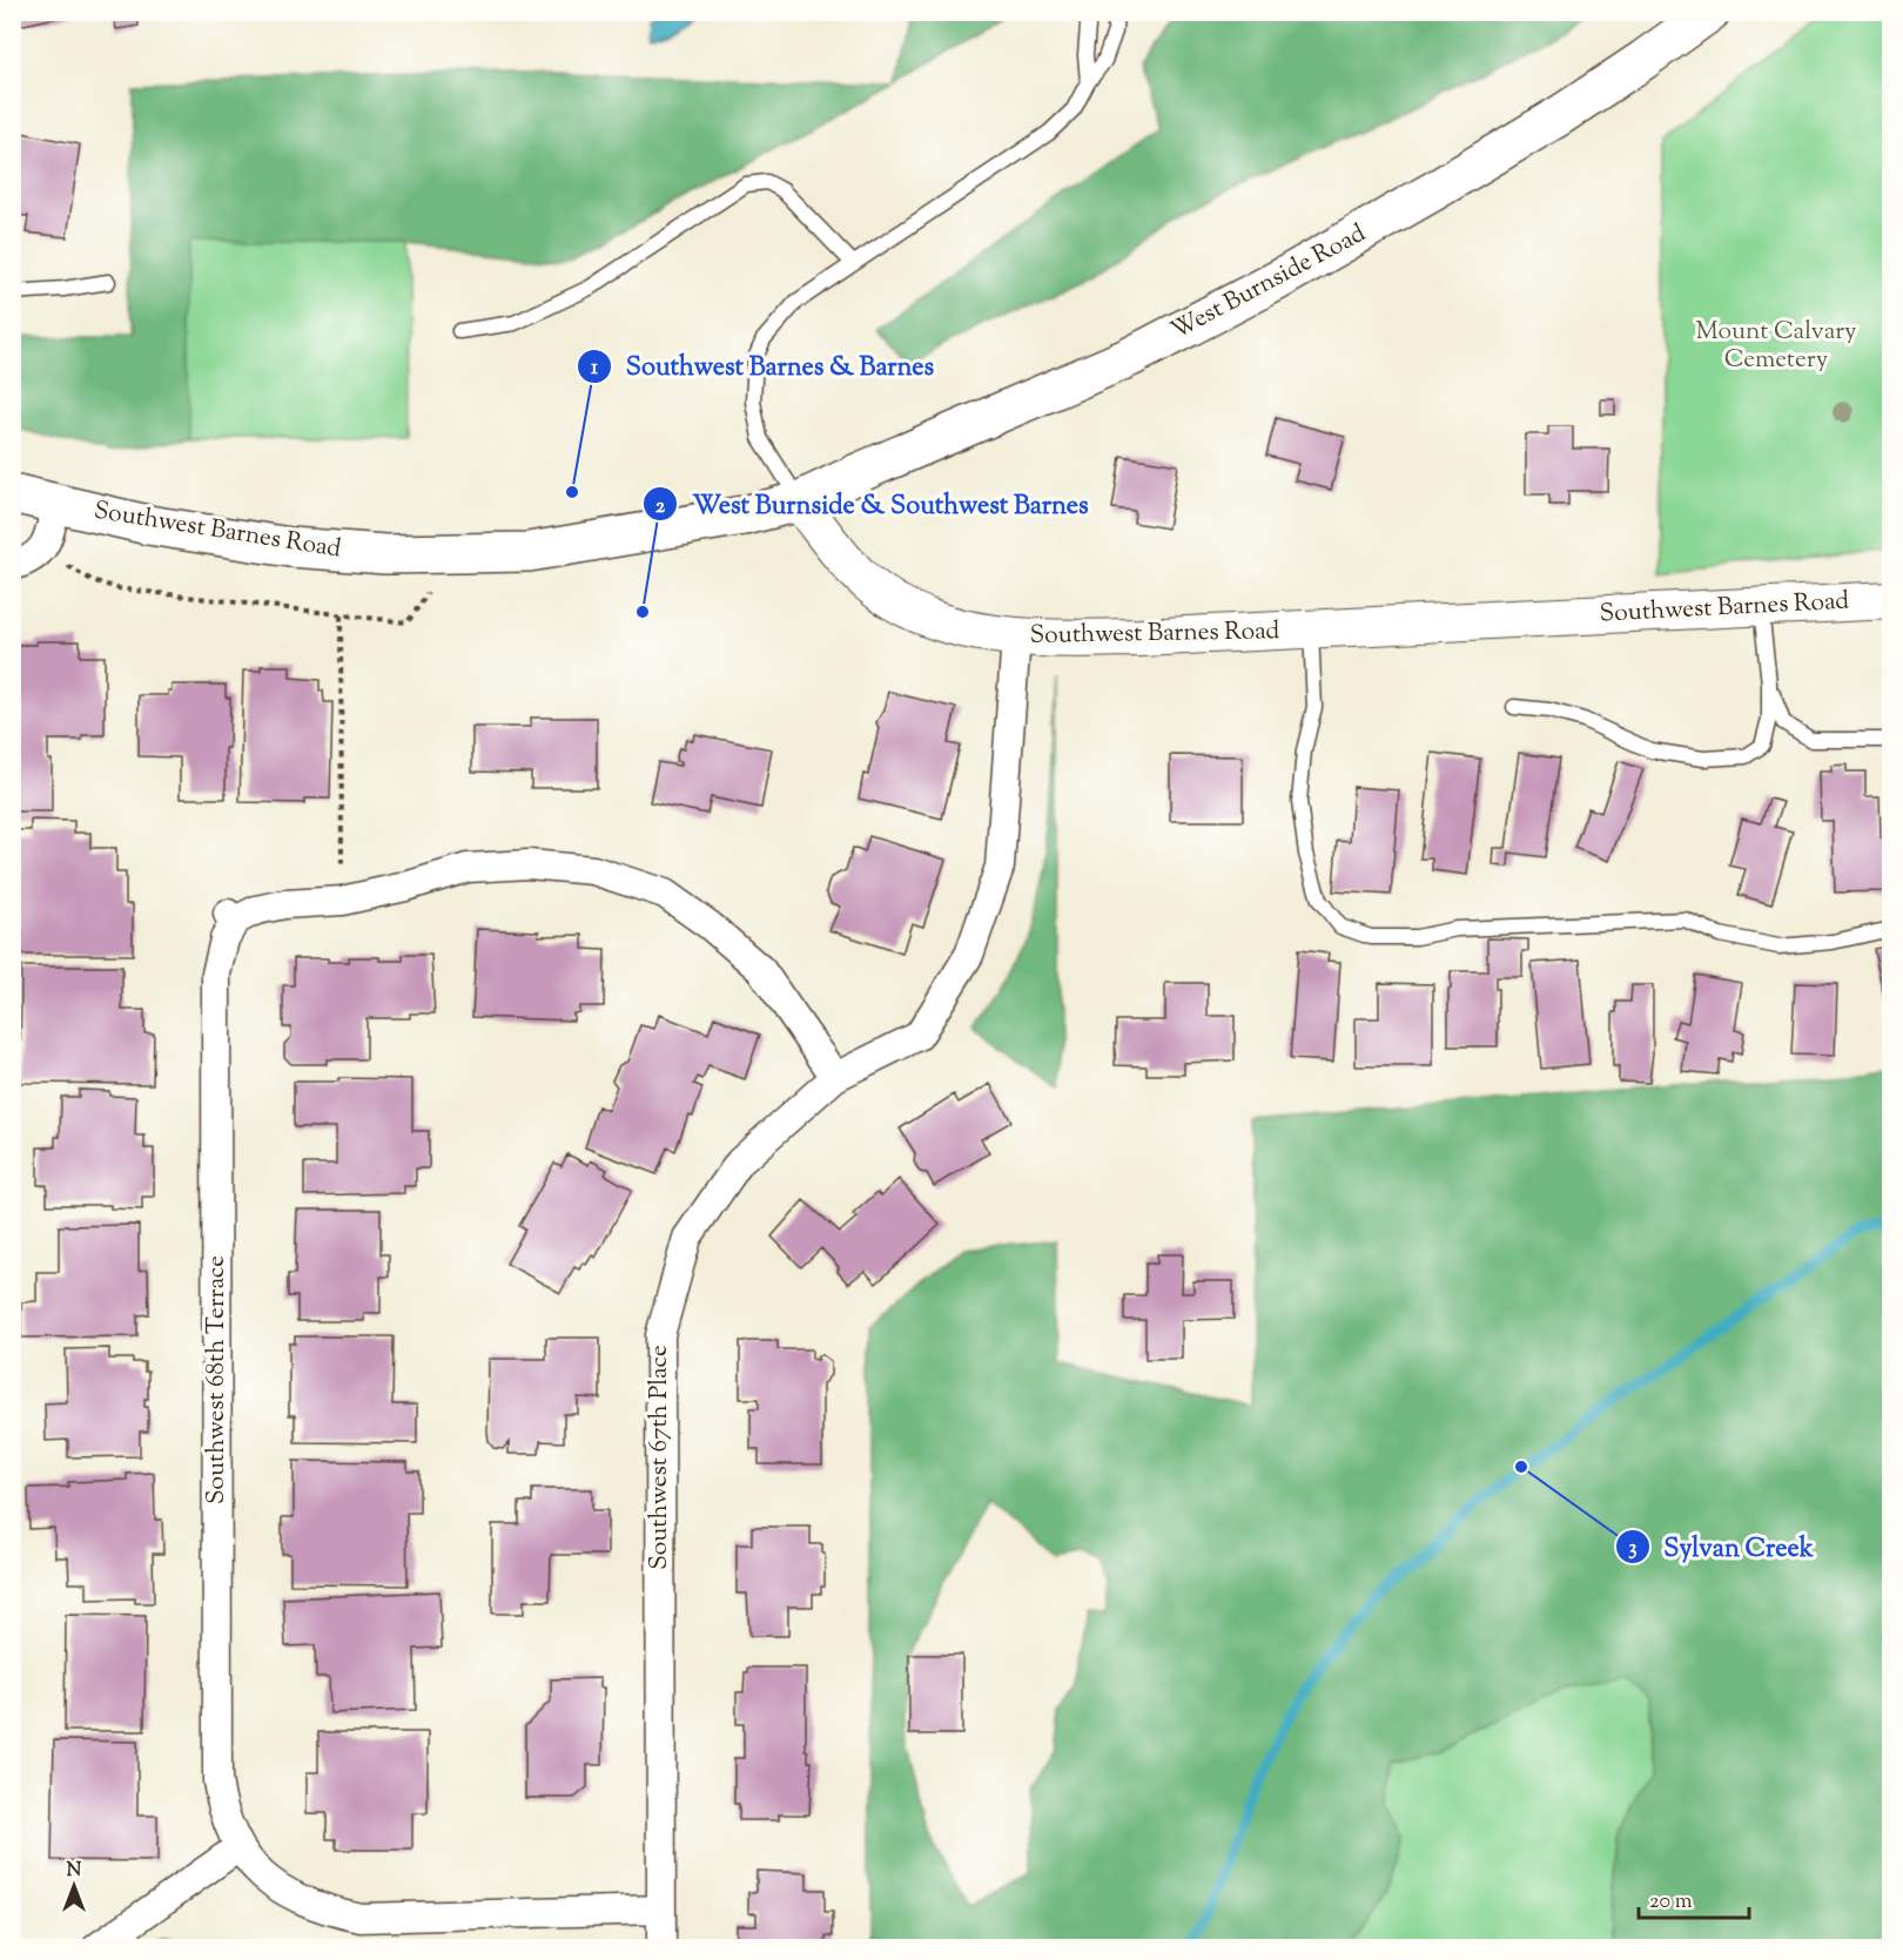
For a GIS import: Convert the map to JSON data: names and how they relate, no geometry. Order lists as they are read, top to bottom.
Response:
{
  "streets": {
    "main road": ["West Burnside Road", "Southwest Barnes Road"],
    "street": ["Southwest 68th Terrace", "Southwest 67th Place"]
  },
  "crossings": [
    ["West Burnside Road", "Southwest Barnes Road"],
    ["Southwest Barnes Road", "Southwest 67th Place"],
    ["Southwest 68th Terrace", "Southwest 67th Place"]
  ],
  "parks": ["Mount Calvary Cemetery"],
  "places": ["Southwest Barnes & Barnes", "West Burnside & Southwest Barnes", "Sylvan Creek"],
  "scale_bar": "20 m",
  "north": "top"
}
